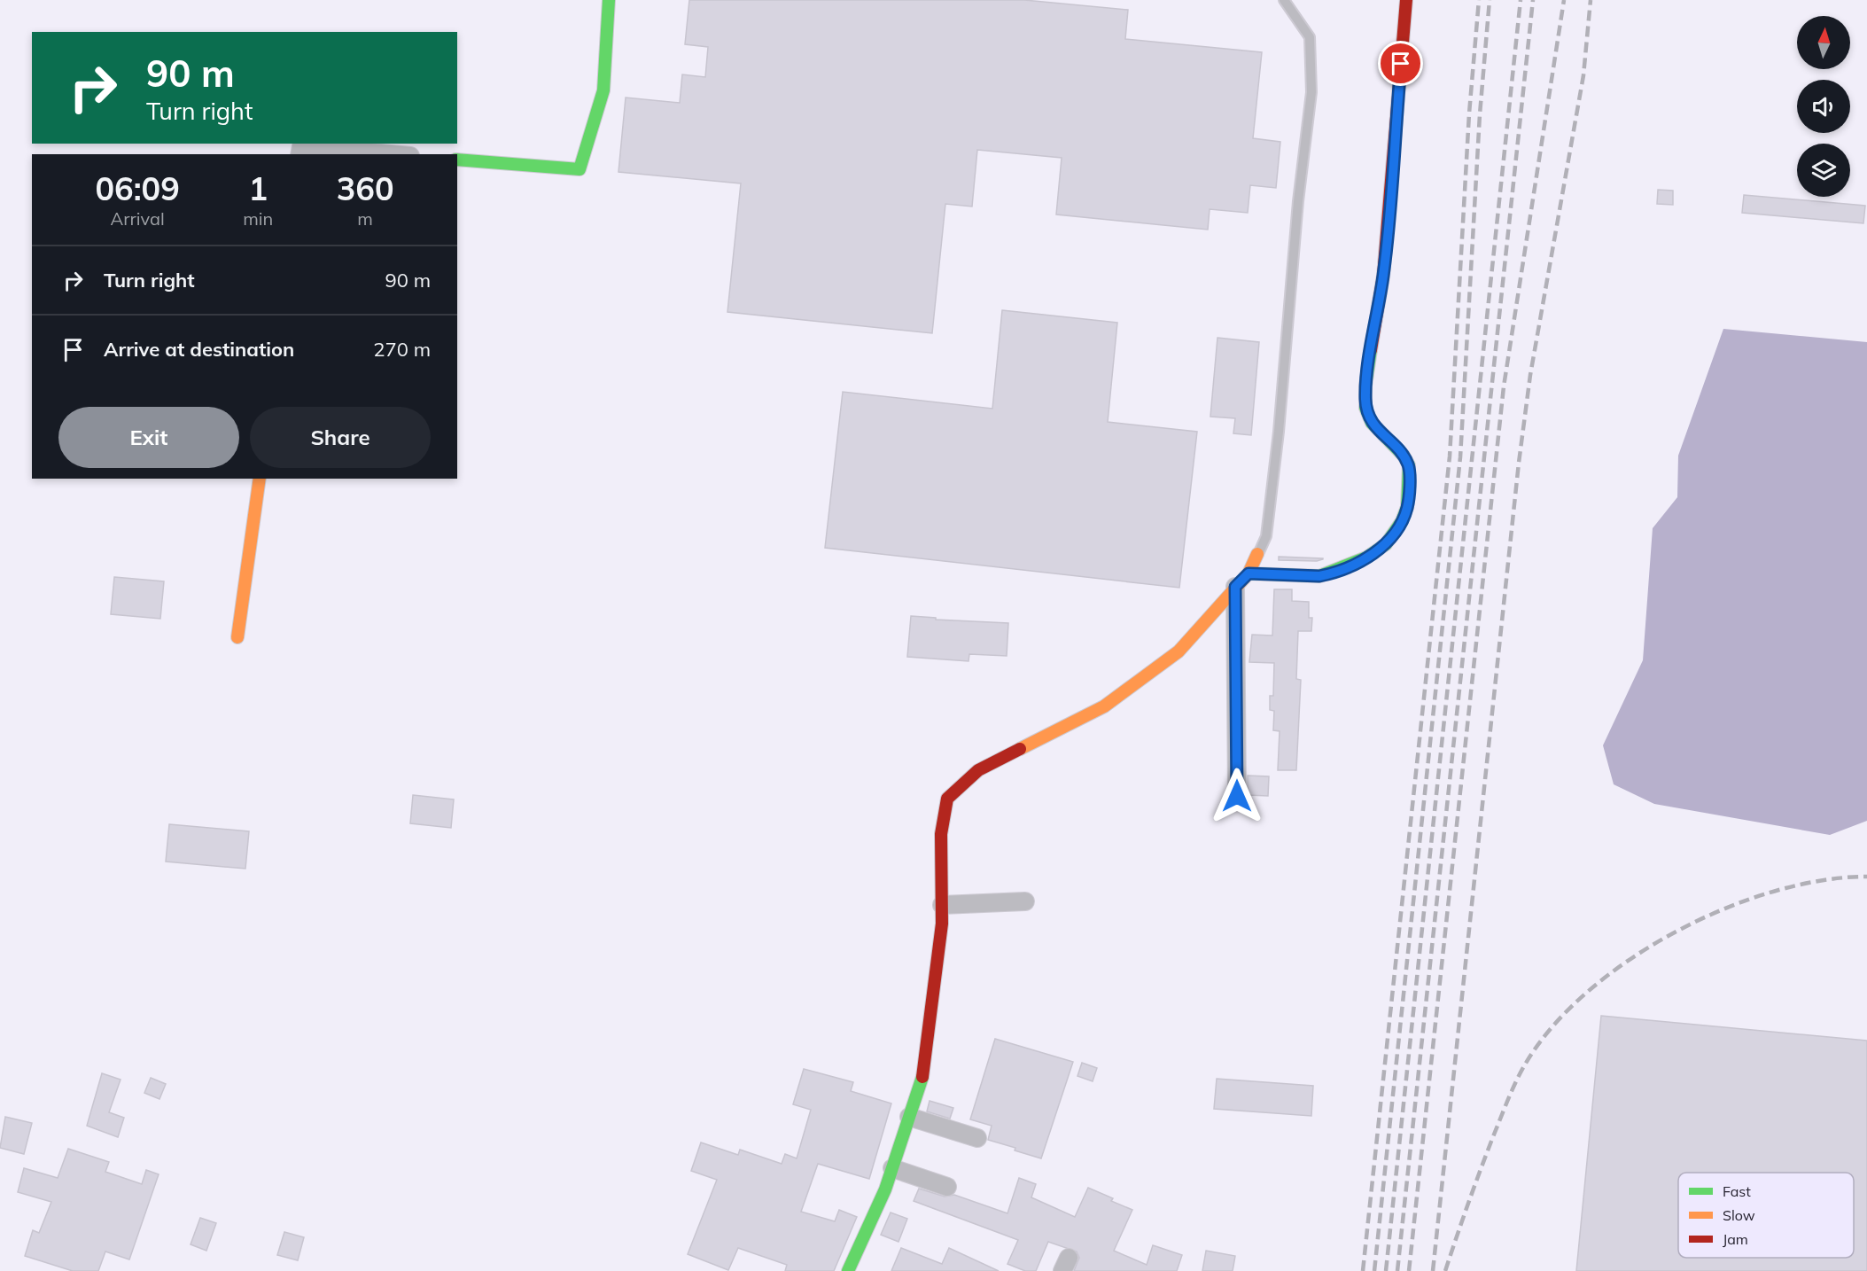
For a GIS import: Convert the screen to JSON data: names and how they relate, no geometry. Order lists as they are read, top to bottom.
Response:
{
  "legend": ["Fast", "Slow", "Jam"],
  "north": "top",
  "page": {
    "turn": ["90 m", "Turn right"],
    "eta": [
      "06:09",
      "Arrival",
      "1",
      "min",
      "360",
      "m"
    ],
    "list": [
      {
        "name": "Turn right",
        "value": "90 m"
      },
      {
        "name": "Arrive at destination",
        "value": "270 m"
      }
    ],
    "buttons": ["Exit", "Share"]
  }
}
